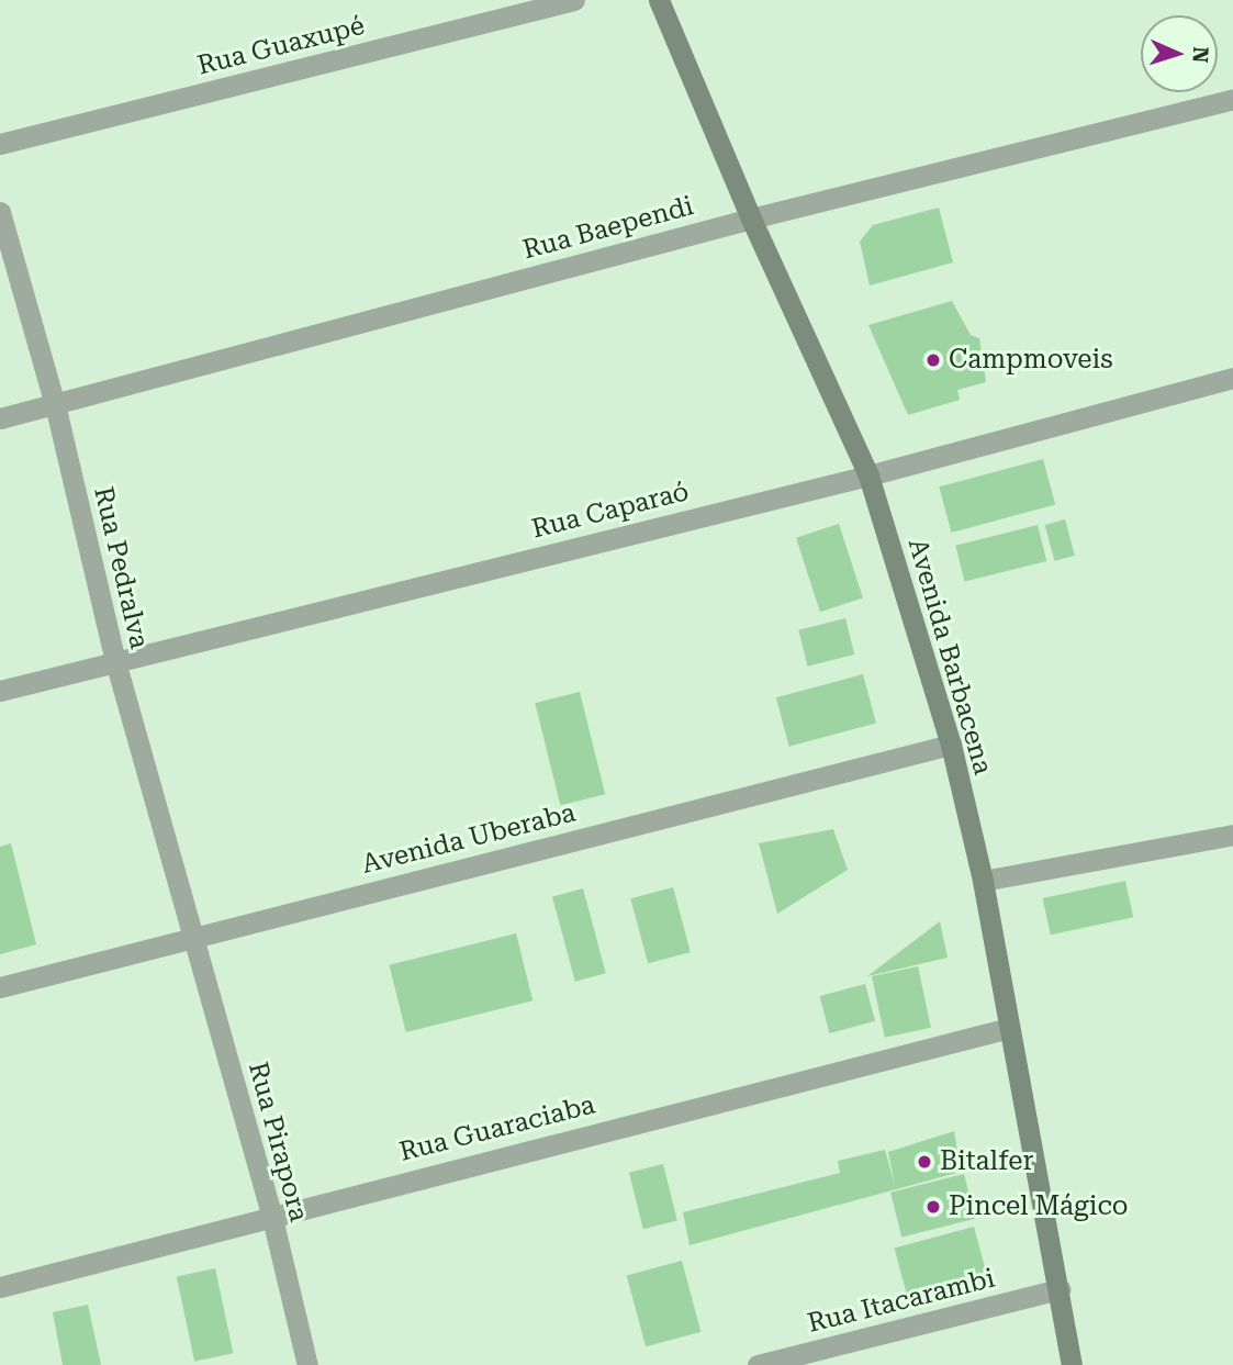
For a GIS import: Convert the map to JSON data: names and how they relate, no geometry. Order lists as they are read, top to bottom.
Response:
{
  "streets": {
    "main road": ["Avenida Barbacena"],
    "street": [
      "Rua Guaxupé",
      "Rua Baependi",
      "Rua Caparaó",
      "Rua Pedralva",
      "Avenida Uberaba",
      "Rua Guaraciaba",
      "Rua Pirapora",
      "Rua Itacarambi"
    ]
  },
  "crossings": [
    ["Rua Baependi", "Rua Pedralva"],
    ["Rua Baependi", "Avenida Barbacena"],
    ["Rua Caparaó", "Rua Pedralva"],
    ["Rua Caparaó", "Avenida Barbacena"],
    ["Rua Pedralva", "Avenida Uberaba"],
    ["Rua Pedralva", "Rua Pirapora"],
    ["Avenida Barbacena", "Avenida Uberaba"],
    ["Avenida Barbacena", "Rua Guaraciaba"],
    ["Avenida Barbacena", "Rua Itacarambi"],
    ["Avenida Uberaba", "Rua Pirapora"],
    ["Rua Guaraciaba", "Rua Pirapora"]
  ],
  "places": ["Campmoveis", "Bitalfer", "Pincel Mágico"],
  "north": "right"
}
